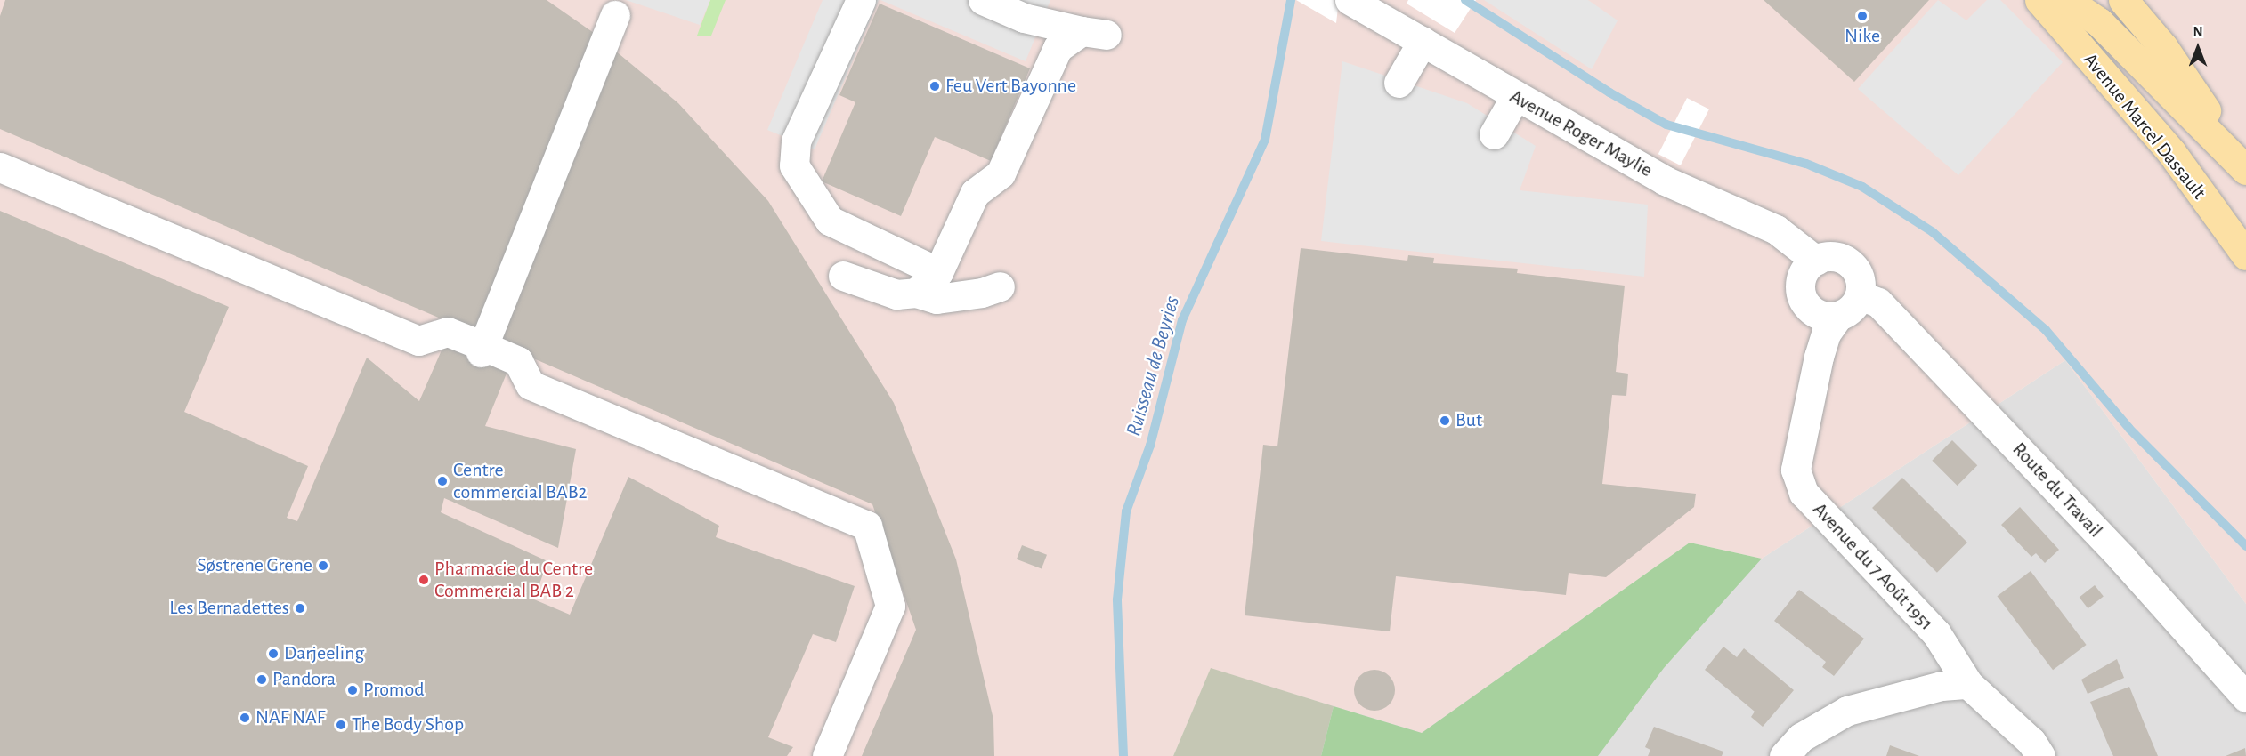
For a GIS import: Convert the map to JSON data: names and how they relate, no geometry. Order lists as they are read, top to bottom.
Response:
{
  "streets": {
    "main road": ["Avenue Marcel Dassault"],
    "street": ["Avenue Roger Maylie", "Route du Travail", "Avenue du 7 Août 1951"]
  },
  "crossings": [
    ["Avenue Roger Maylie", "Route du Travail"],
    ["Avenue Roger Maylie", "Avenue du 7 Août 1951"],
    ["Route du Travail", "Avenue du 7 Août 1951"]
  ],
  "water": ["Ruisseau de Beyries"],
  "places": [
    "Nike",
    "Feu Vert Bayonne",
    "But",
    "Centre commercial BAB2",
    "Søstrene Grene",
    "Pharmacie du Centre Commercial BAB 2",
    "Les Bernadettes",
    "Darjeeling",
    "Pandora",
    "Promod",
    "NAF NAF",
    "The Body Shop"
  ],
  "north": "top"
}
